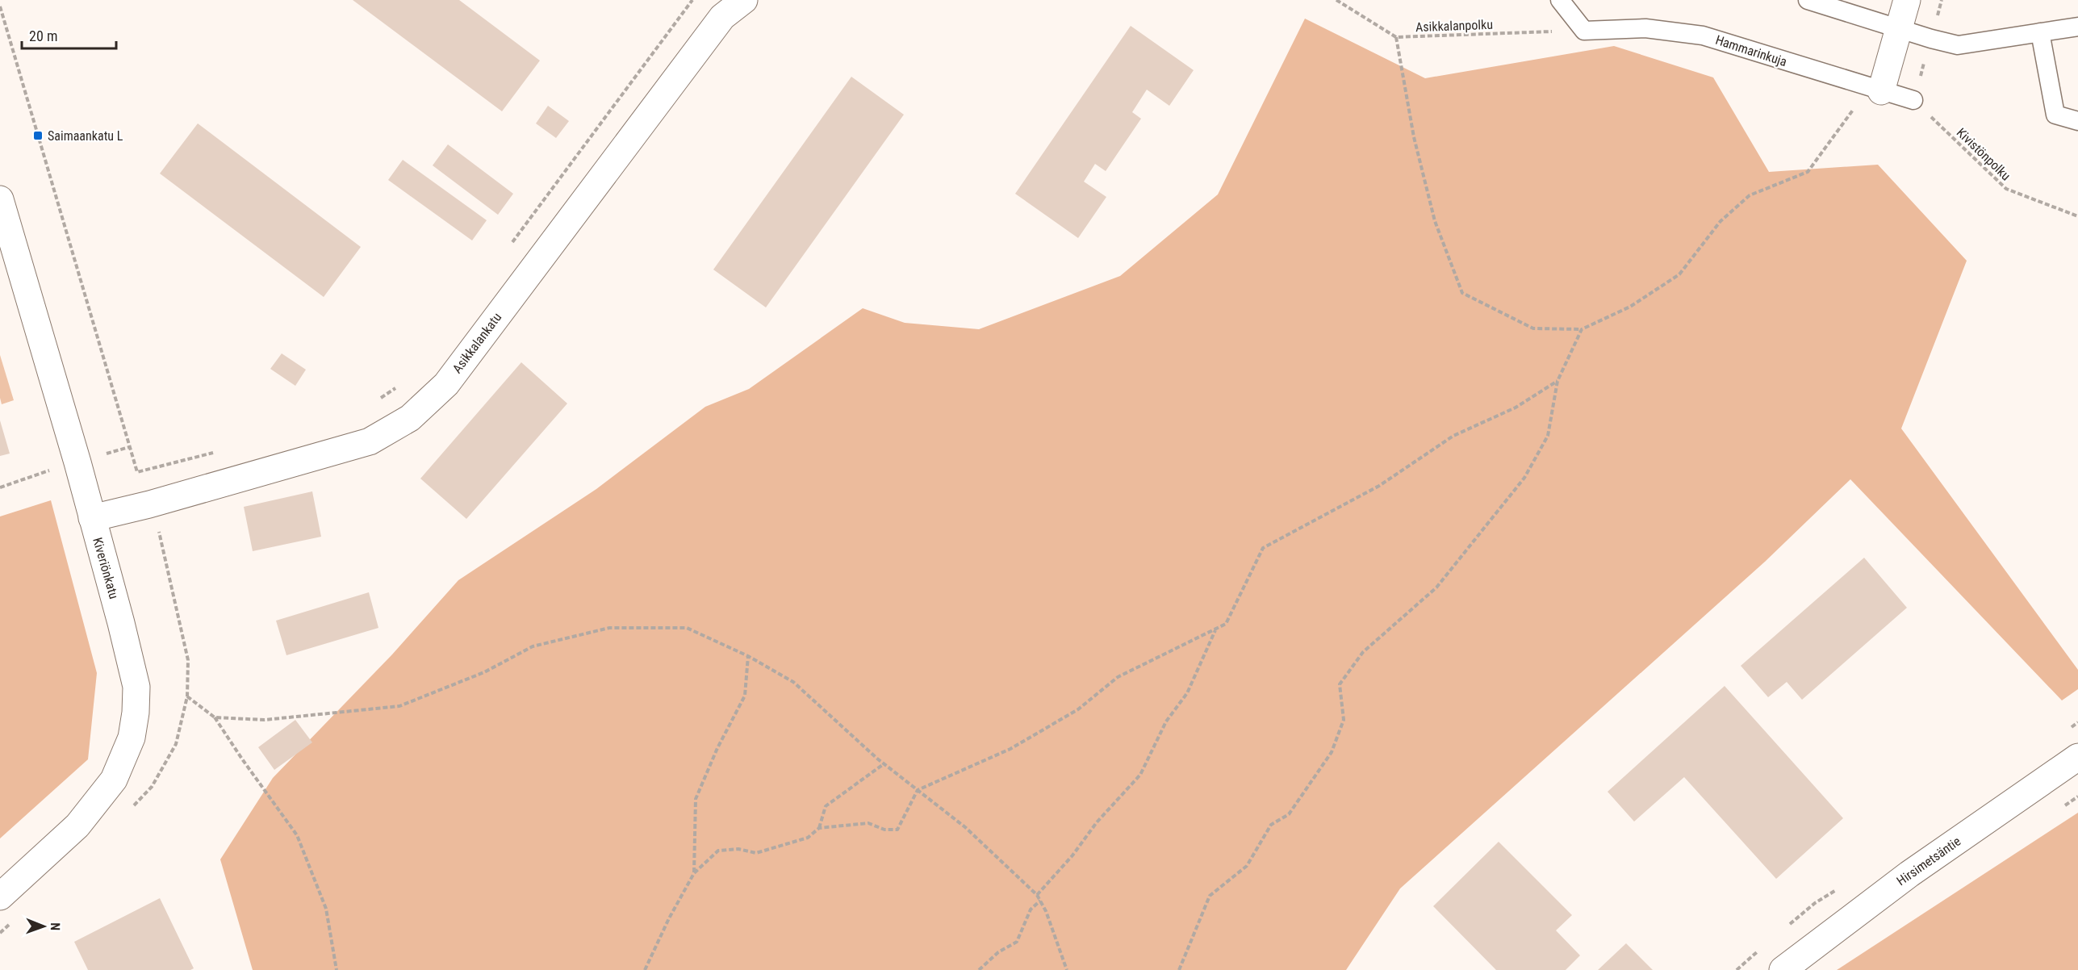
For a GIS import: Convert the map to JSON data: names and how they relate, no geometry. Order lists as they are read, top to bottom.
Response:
{
  "streets": {
    "street": ["Asikkalankatu", "Kiveriönkatu", "Hirsimetsäntie"],
    "lane": ["Hammarinkuja"],
    "path": ["Asikkalanpolku", "Kivistönpolku"]
  },
  "crossings": [
    ["Asikkalanpolku", "Hammarinkuja"],
    ["Hammarinkuja", "Kivistönpolku"],
    ["Asikkalankatu", "Kiveriönkatu"]
  ],
  "places": {
    "transit": ["Saimaankatu L"]
  },
  "scale_bar": "20 m",
  "north": "right"
}
